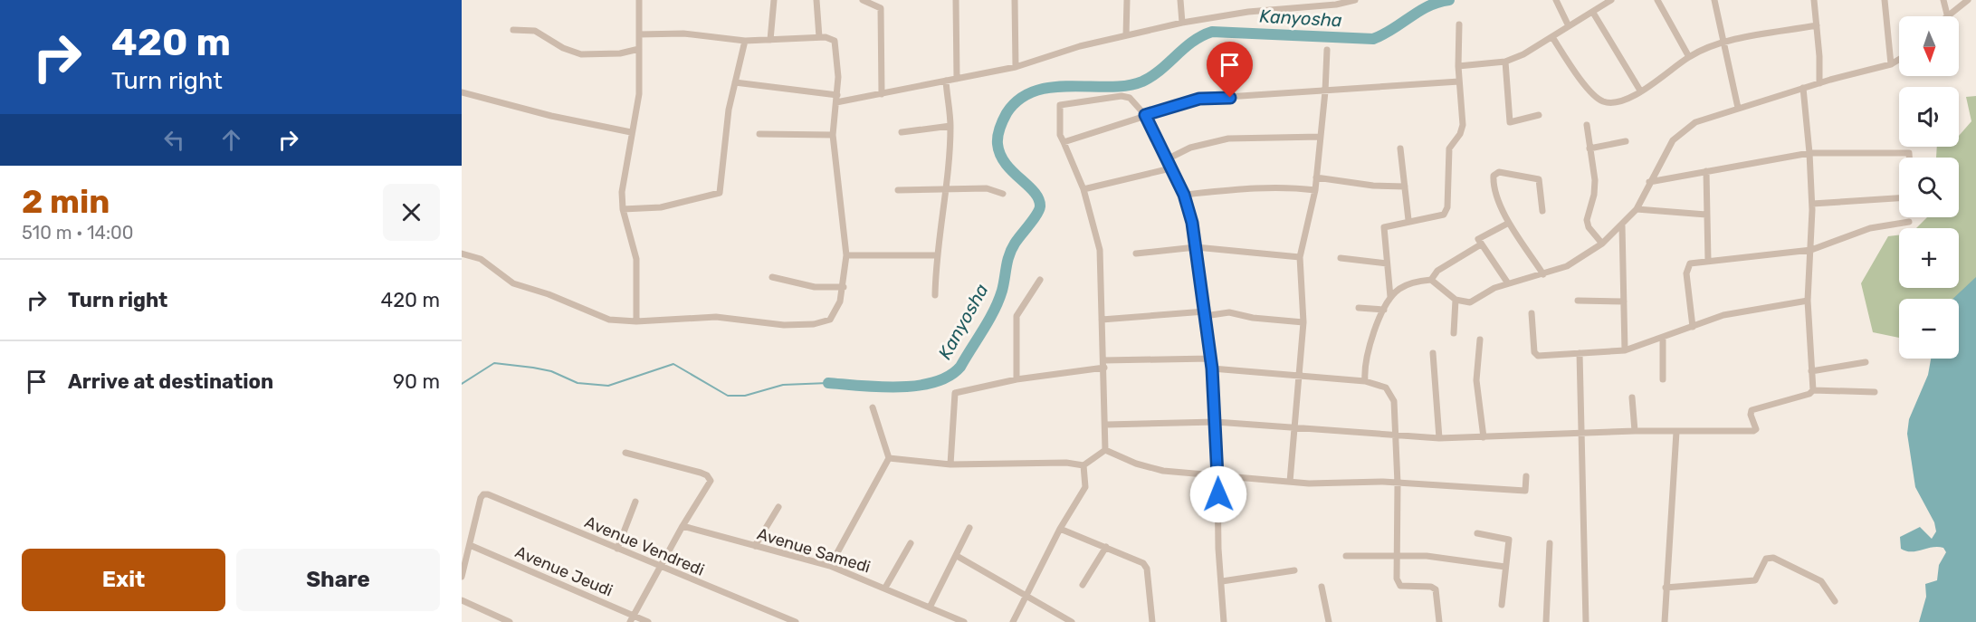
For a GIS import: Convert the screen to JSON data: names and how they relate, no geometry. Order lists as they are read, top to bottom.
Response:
{
  "streets": {
    "street": ["Avenue Vendredi", "Avenue Samedi", "Avenue Jeudi"]
  },
  "crossings": [
    ["Avenue Vendredi", "Avenue Jeudi"]
  ],
  "water": ["Kanyosha"],
  "north": "bottom",
  "page": {
    "turn": ["420 m", "Turn right"],
    "map_buttons": ["+", "−"],
    "heading": ["2 min", "510 m · 14:00"],
    "list": [
      {
        "name": "Turn right",
        "value": "420 m"
      },
      {
        "name": "Arrive at destination",
        "value": "90 m"
      }
    ],
    "buttons": ["Exit", "Share"]
  }
}
